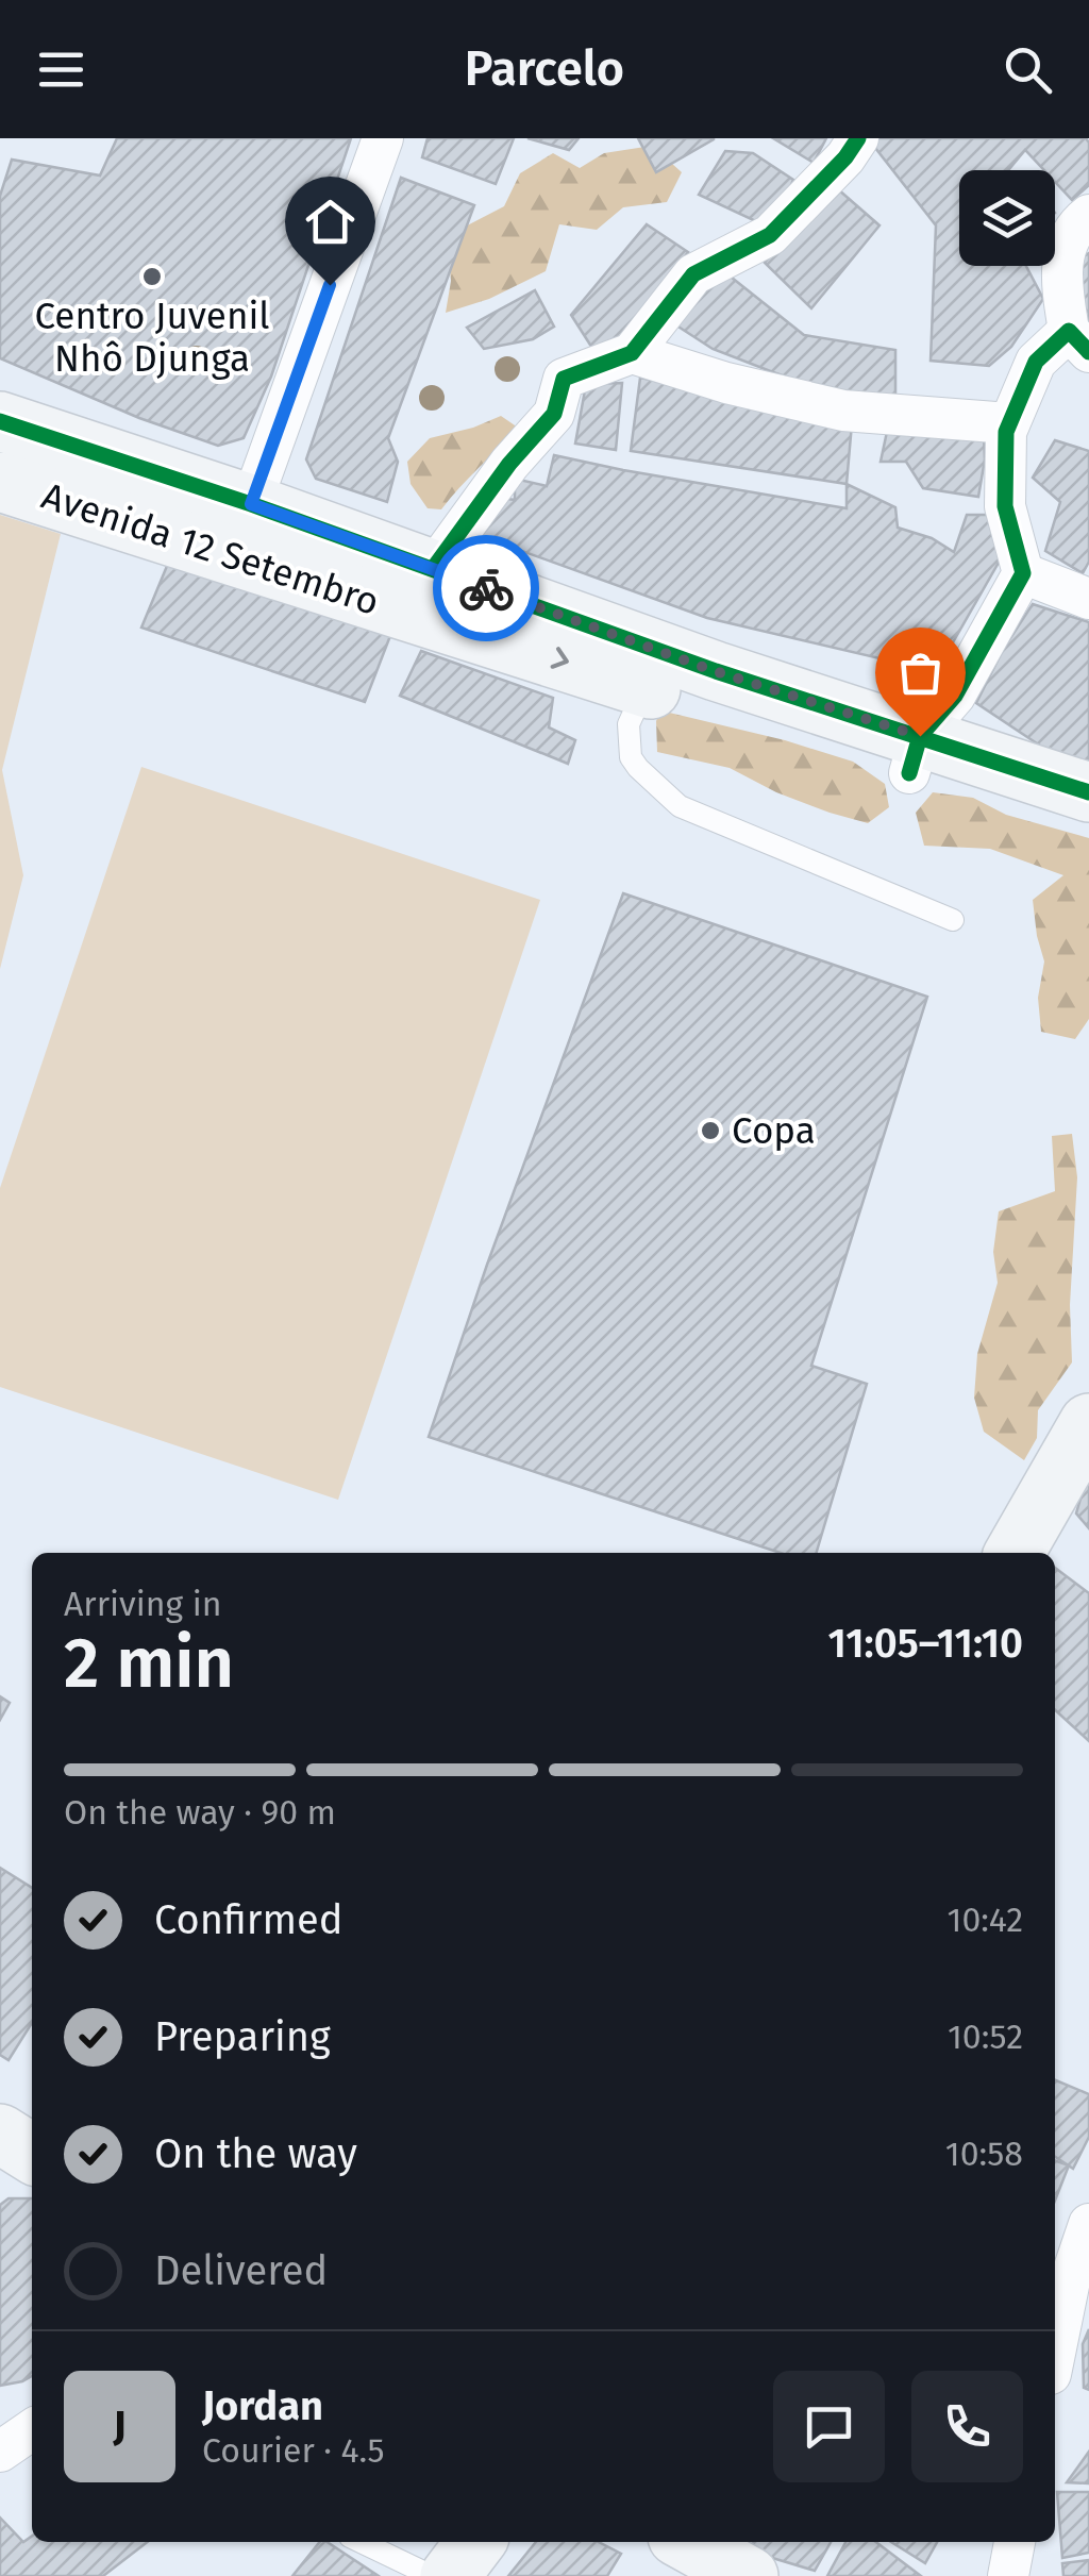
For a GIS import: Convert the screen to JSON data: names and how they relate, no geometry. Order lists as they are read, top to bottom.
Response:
{
  "streets": {
    "street": ["Avenida 12 Setembro"]
  },
  "places": ["Centro Juvenil Nhô Djunga", "Copa"],
  "page": {
    "header": "Parcelo",
    "heading": ["2 min", "Arriving in", "11:05–11:10"],
    "panel": ["Jordan", "Courier · 4.5"],
    "bar": "On the way · 90 m",
    "list": [
      ["Confirmed", "10:42"],
      ["Preparing", "10:52"],
      ["On the way", "10:58"],
      "Delivered"
    ],
    "round": "J"
  }
}
